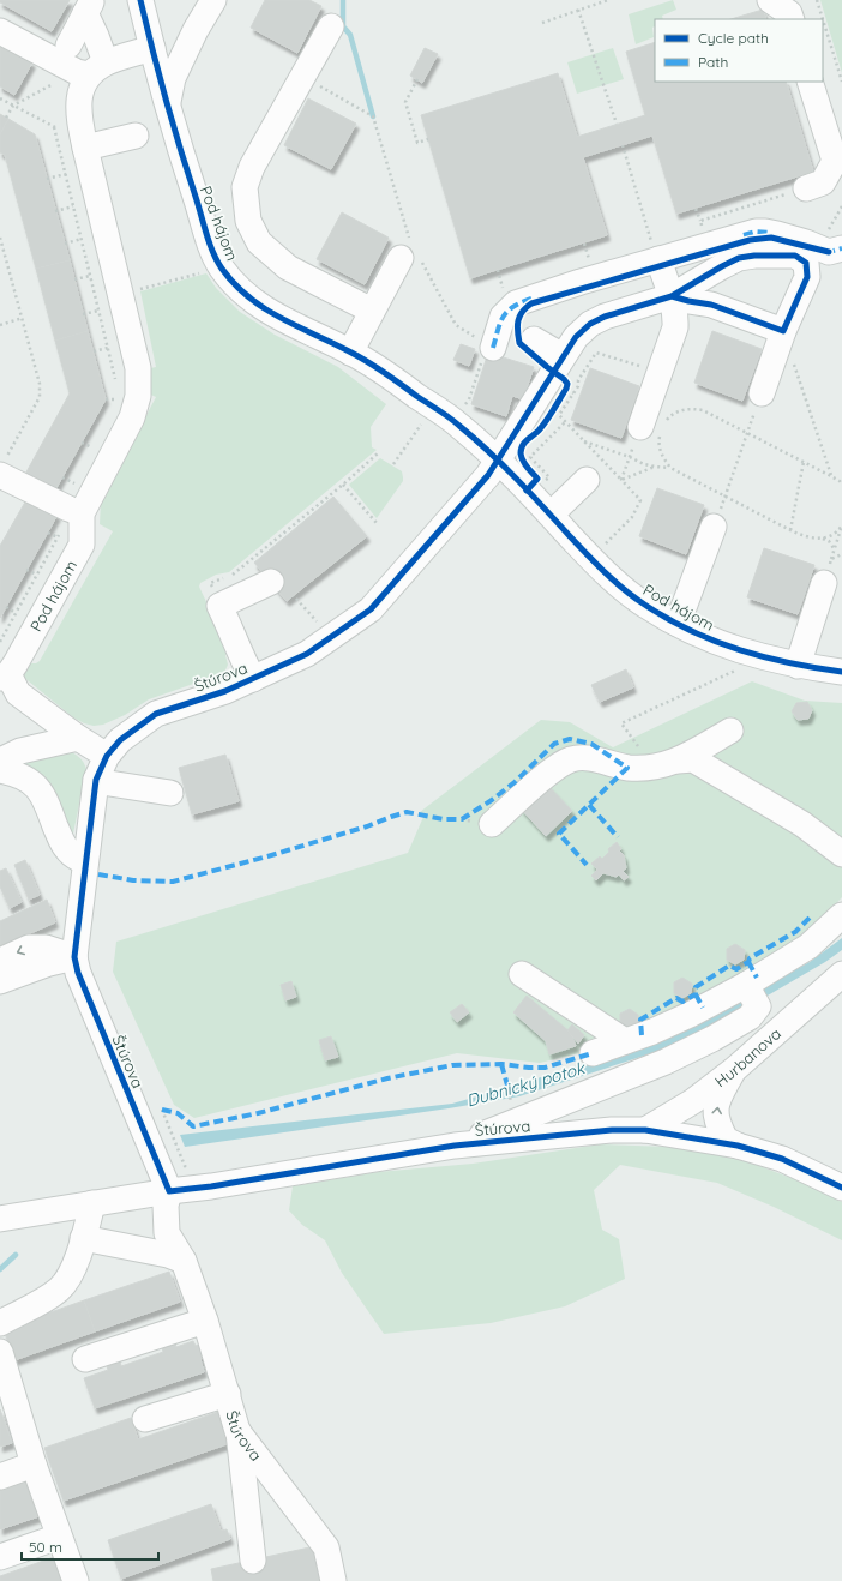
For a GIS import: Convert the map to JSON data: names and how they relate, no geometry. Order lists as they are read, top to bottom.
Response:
{
  "streets": {
    "street": ["Pod hájom", "Štúrova", "Hurbanova"]
  },
  "crossings": [
    ["Pod hájom", "Štúrova"],
    ["Štúrova", "Hurbanova"]
  ],
  "water": ["Dubnický potok"],
  "legend": ["Cycle path", "Path"],
  "scale_bar": "50 m"
}
